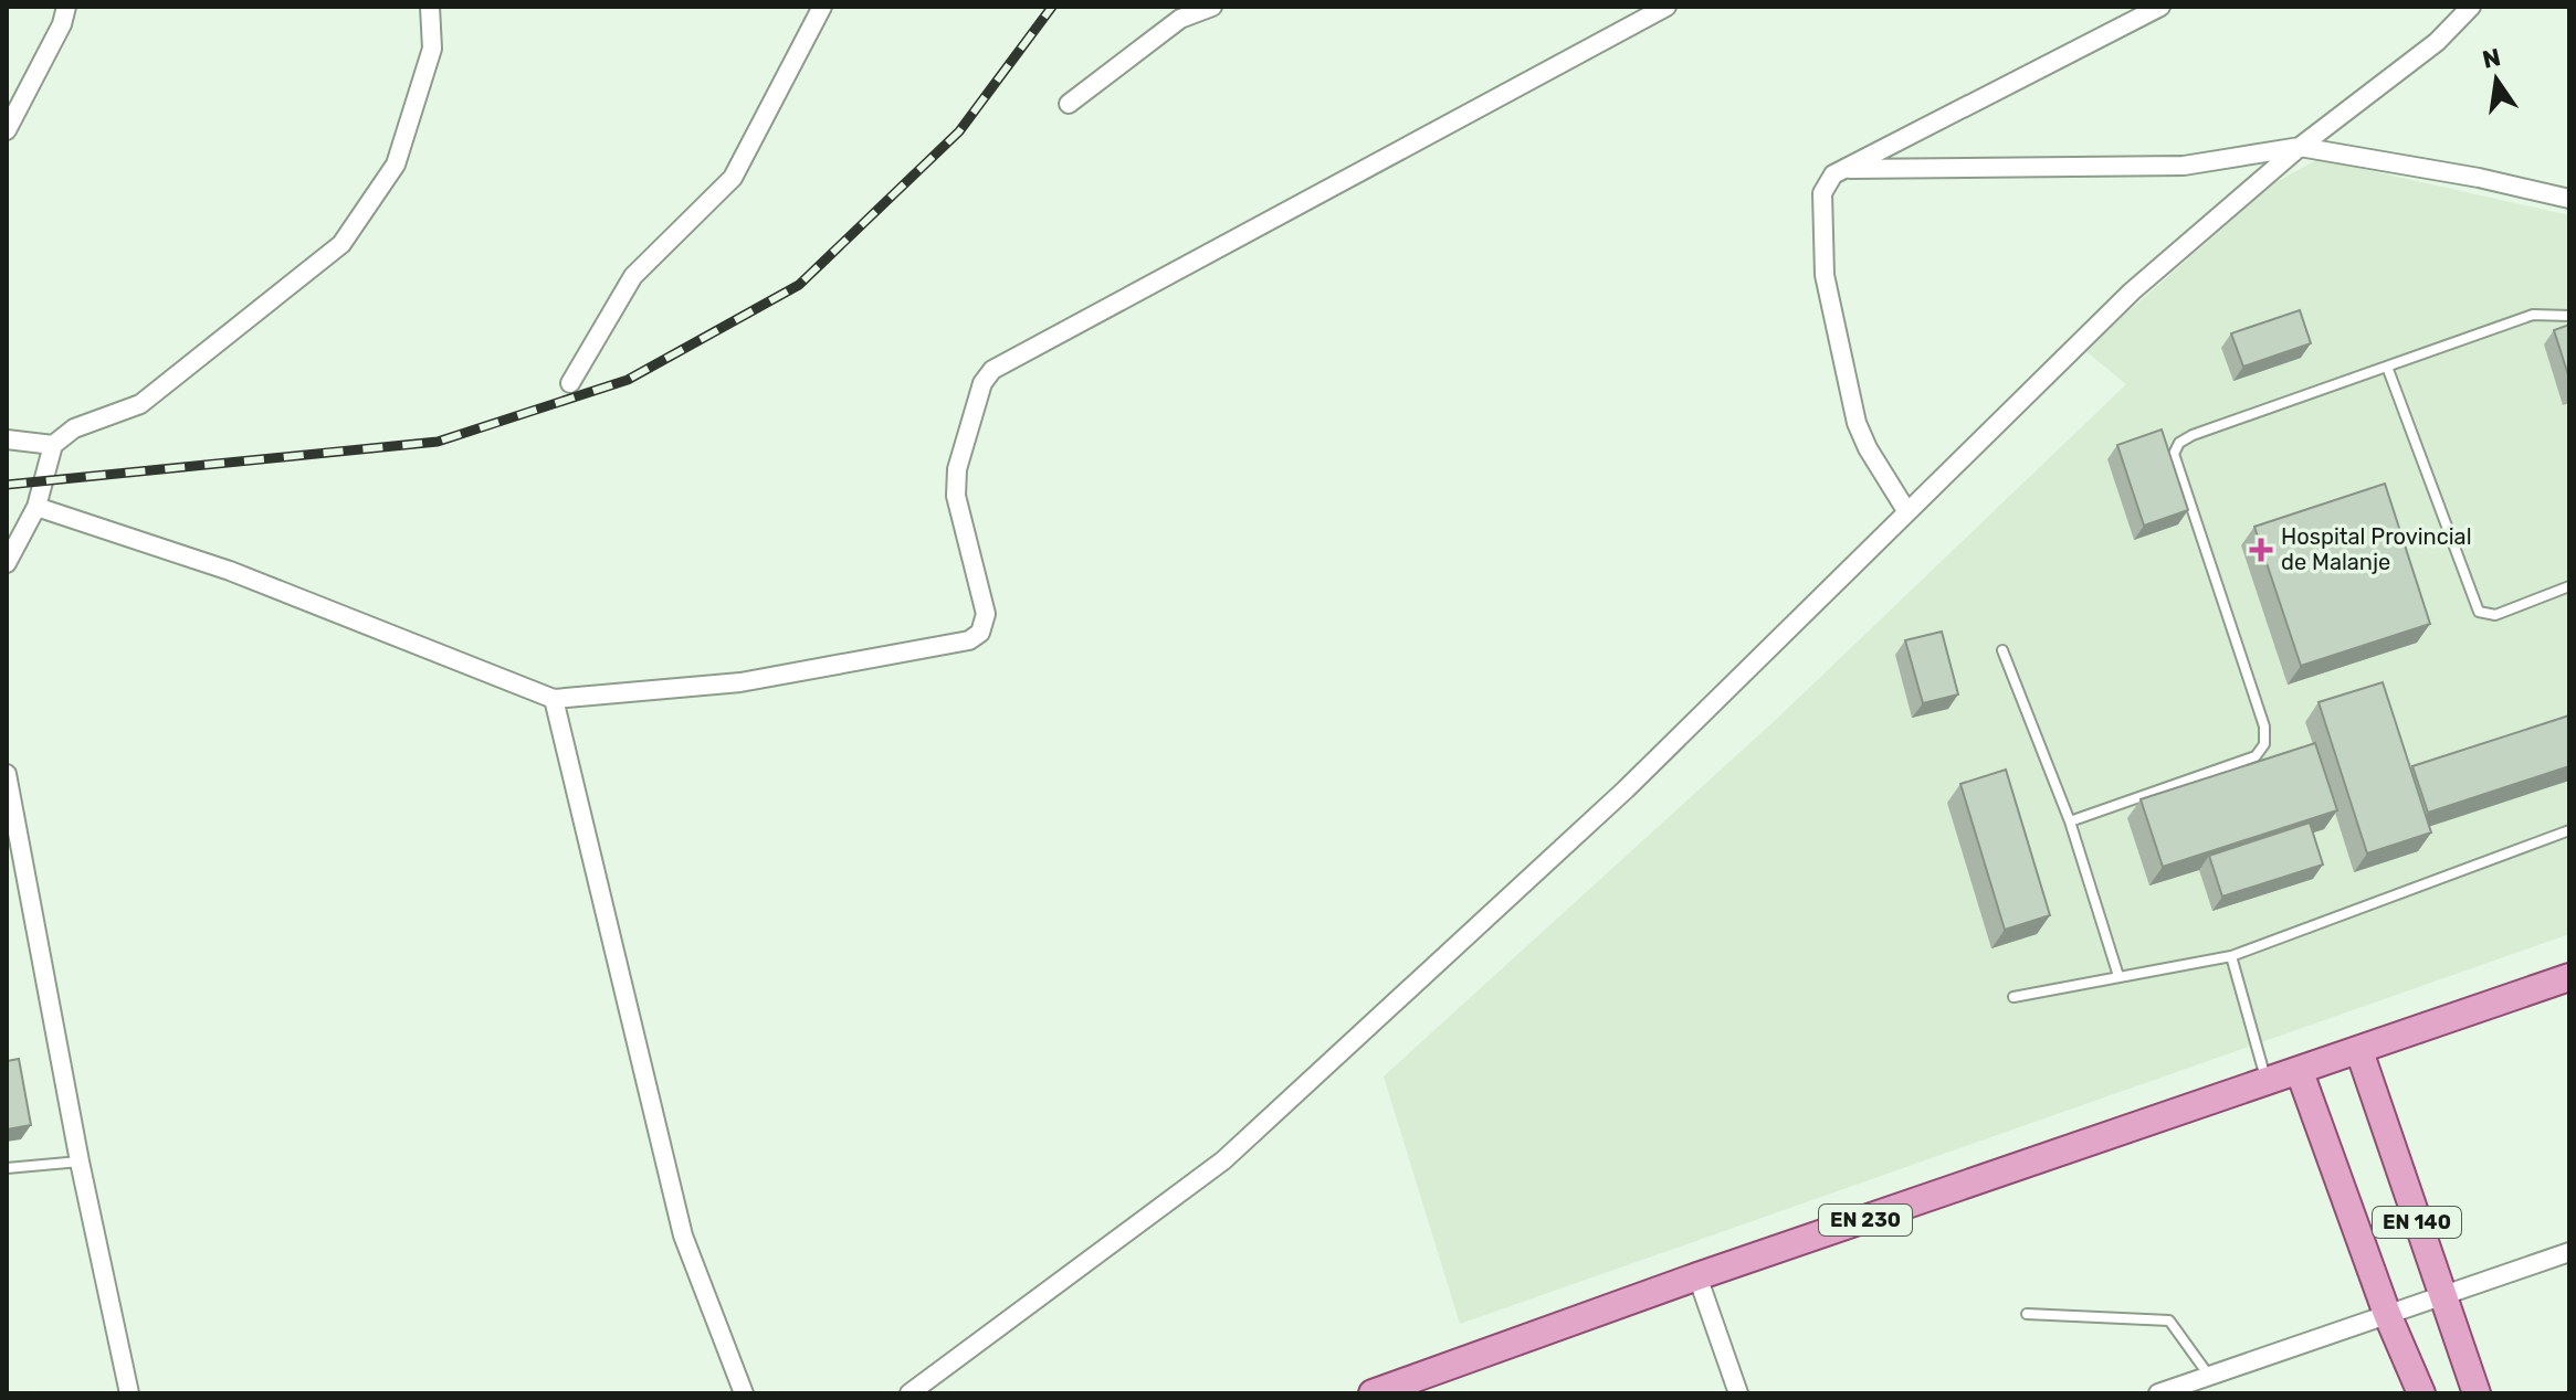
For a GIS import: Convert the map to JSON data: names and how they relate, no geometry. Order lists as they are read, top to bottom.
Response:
{
  "streets": {
    "main road": ["EN 230", "EN 140"]
  },
  "crossings": [
    ["EN 230", "EN 140"]
  ],
  "places": {
    "health": ["Hospital Provincial de Malanje"]
  },
  "north": "top"
}
